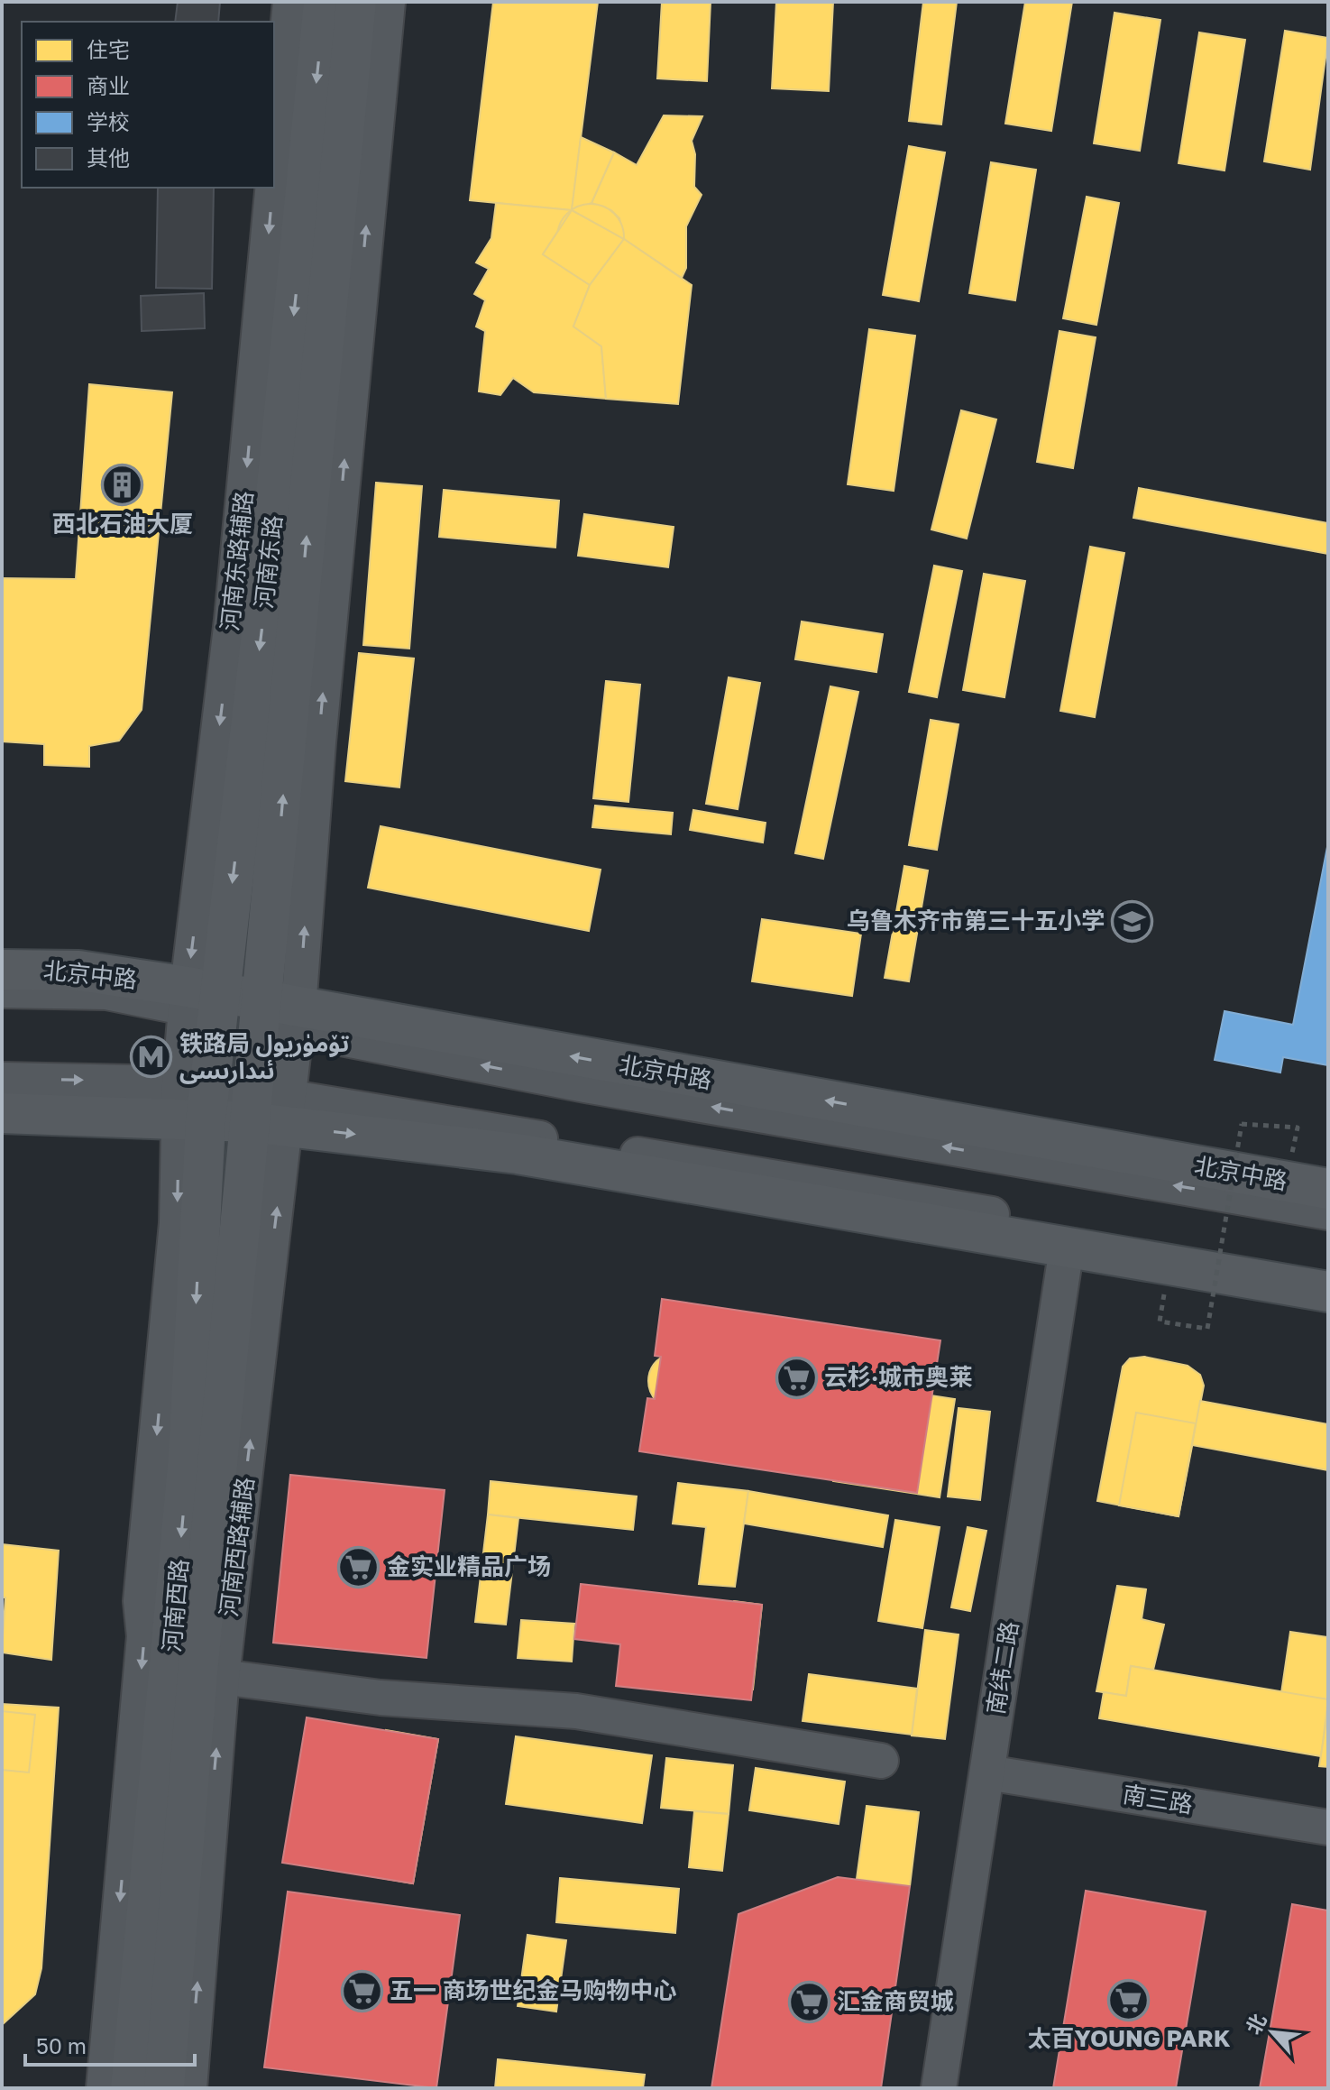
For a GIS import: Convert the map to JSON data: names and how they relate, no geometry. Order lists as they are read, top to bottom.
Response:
{
  "streets": {
    "main road": ["河南东路", "北京中路", "河南西路"],
    "street": ["河南东路辅路", "南纬二路", "南三路"]
  },
  "crossings": [
    ["河南东路辅路", "河南东路"],
    ["河南东路辅路", "北京中路"],
    ["河南东路", "北京中路"],
    ["河南东路", "河南西路"],
    ["南纬二路", "南三路"]
  ],
  "places": {
    "building": ["西北石油大厦"],
    "school or university": ["乌鲁木齐市第三十五小学"],
    "metro station": ["铁路局 تۆمۈريول ئىدارىسى"],
    "supermarket": [
      "云杉·城市奥莱",
      "金实业精品广场",
      "五一 商场世纪金马购物中心",
      "太百YOUNG PARK",
      "汇金商贸城"
    ]
  },
  "legend": [
    "住宅",
    "商业",
    "学校",
    "其他"
  ],
  "scale_bar": "50 m",
  "north": "top left"
}
